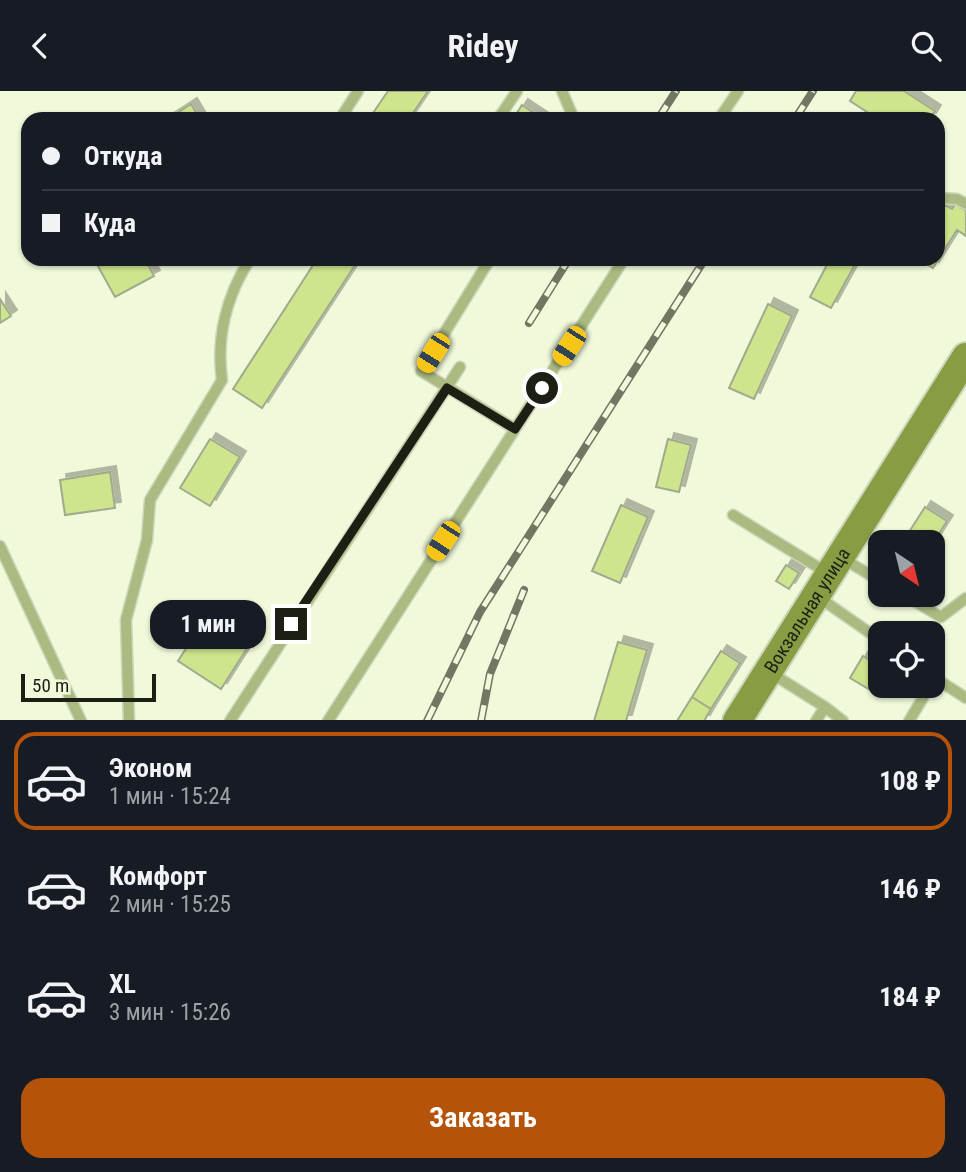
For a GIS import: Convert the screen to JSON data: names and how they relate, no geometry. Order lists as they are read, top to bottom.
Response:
{
  "streets": {
    "main road": ["Вокзальная улица"]
  },
  "scale_bar": "50 m",
  "north": "bottom right",
  "page": {
    "header": "Ridey",
    "banner": ["Откуда", "Куда"],
    "bubble": "1 мин",
    "scale": "50 m",
    "list": [
      {
        "name": "Эконом",
        "note": "1 мин · 15:24",
        "value": "108 ₽"
      },
      {
        "name": "Комфорт",
        "note": "2 мин · 15:25",
        "value": "146 ₽"
      },
      {
        "name": "XL",
        "note": "3 мин · 15:26",
        "value": "184 ₽"
      }
    ],
    "buttons": "Заказать"
  }
}
